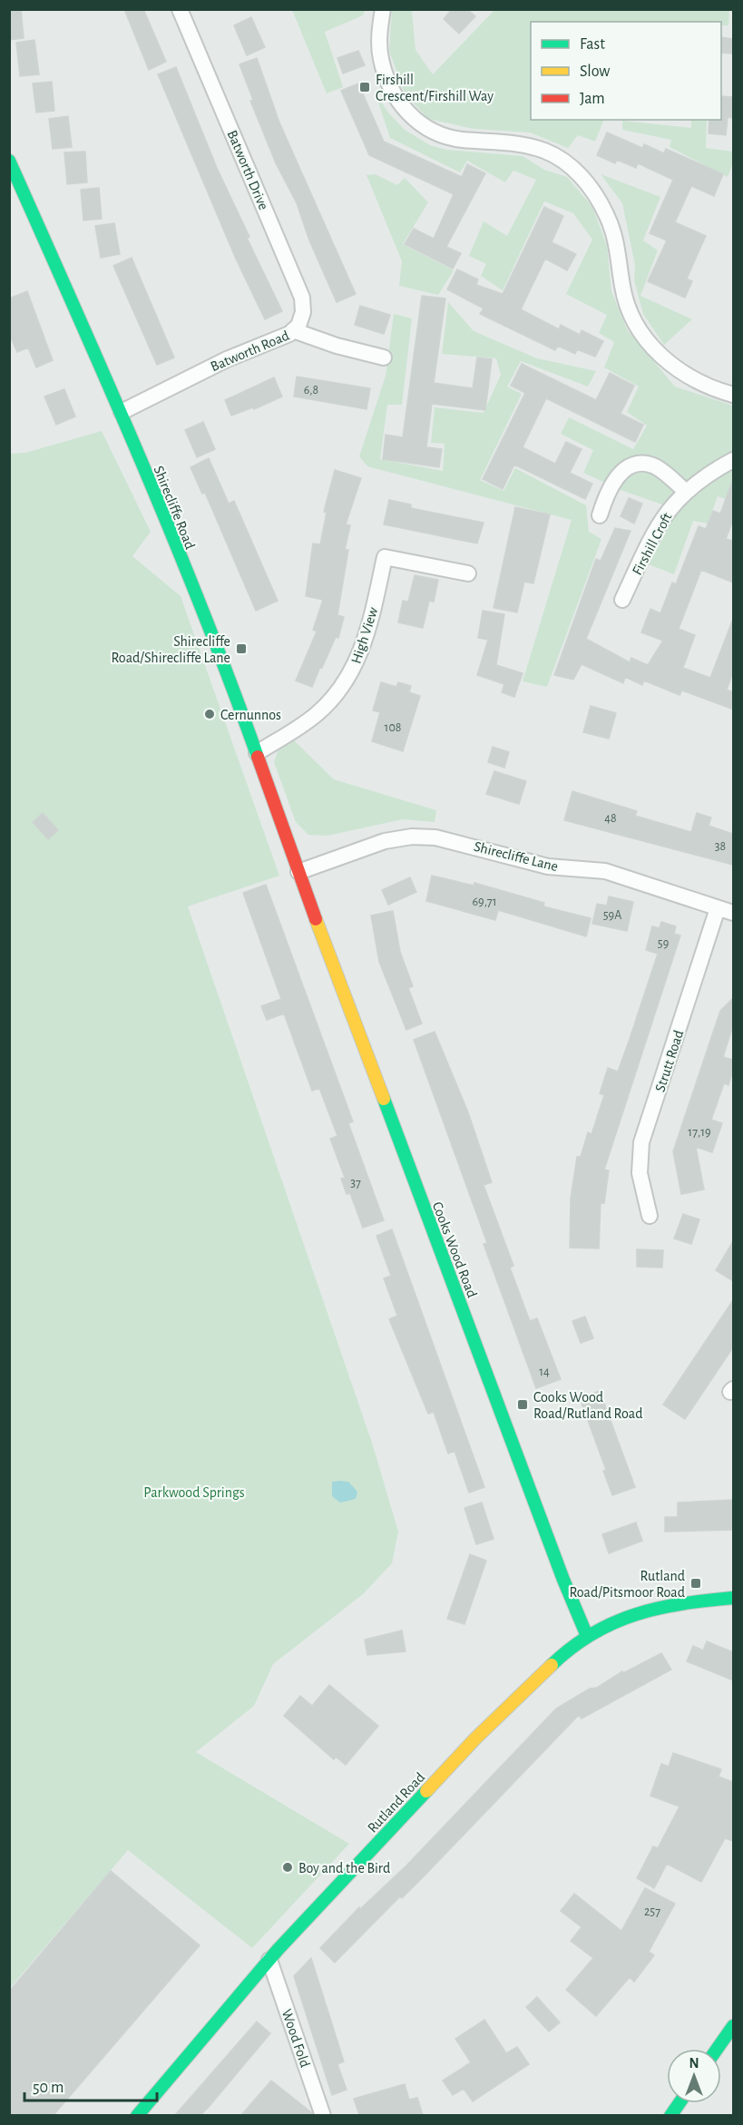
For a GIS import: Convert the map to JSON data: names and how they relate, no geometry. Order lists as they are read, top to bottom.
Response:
{
  "streets": {
    "street": [
      "Batworth Drive",
      "Batworth Road",
      "Shirecliffe Road",
      "Firshill Croft",
      "High View",
      "Shirecliffe Lane",
      "Strutt Road",
      "Cooks Wood Road",
      "Rutland Road",
      "Wood Fold"
    ]
  },
  "crossings": [
    ["Batworth Drive", "Batworth Road"],
    ["Batworth Road", "Shirecliffe Road"],
    ["Shirecliffe Road", "High View"],
    ["Shirecliffe Road", "Shirecliffe Lane"],
    ["Shirecliffe Road", "Cooks Wood Road"],
    ["Shirecliffe Lane", "Strutt Road"],
    ["Shirecliffe Lane", "Cooks Wood Road"],
    ["Cooks Wood Road", "Rutland Road"],
    ["Rutland Road", "Wood Fold"]
  ],
  "parks": ["Parkwood Springs"],
  "places": {
    "transit": [
      "Firshill Crescent/Firshill Way",
      "Shirecliffe Road/Shirecliffe Lane",
      "Cooks Wood Road/Rutland Road",
      "Rutland Road/Pitsmoor Road"
    ],
    "other": ["Cernunnos", "Boy and the Bird"]
  },
  "house_numbers": [
    "6,8",
    "108",
    "48",
    "38",
    "69,71",
    "59A",
    "59",
    "17,19",
    "37",
    "14",
    "257"
  ],
  "legend": ["Fast", "Slow", "Jam"],
  "scale_bar": "50 m",
  "north": "top"
}
